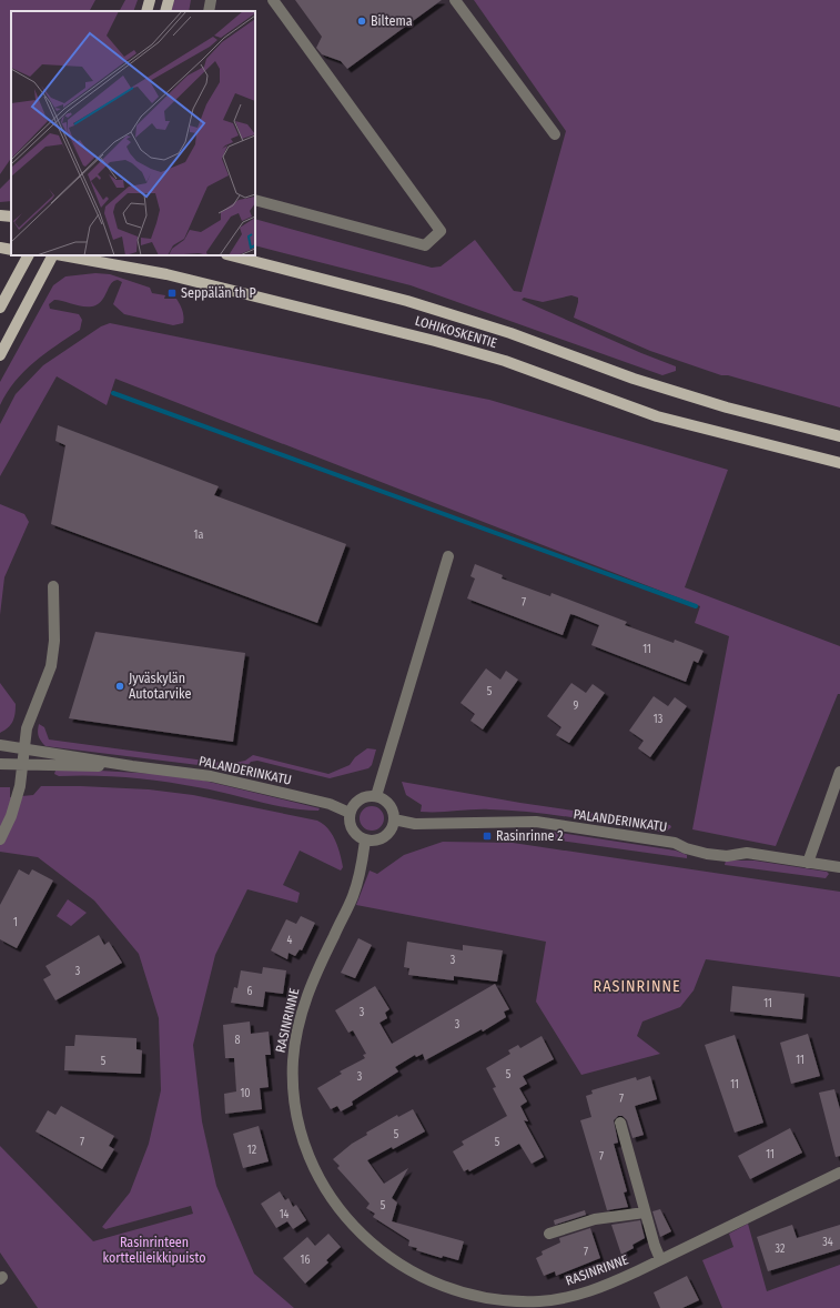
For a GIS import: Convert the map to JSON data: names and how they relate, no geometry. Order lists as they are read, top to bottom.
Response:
{
  "streets": {
    "main road": ["LOHIKOSKENTIE"],
    "street": ["PALANDERINKATU", "RASINRINNE"]
  },
  "crossings": [
    ["PALANDERINKATU", "RASINRINNE"]
  ],
  "districts": ["RASINRINNE"],
  "parks": ["Rasinrinteen korttelileikkipuisto"],
  "places": {
    "other": ["Biltema", "Jyväskylän Autotarvike"],
    "transit": ["Seppälän th P", "Rasinrinne 2"]
  },
  "house_numbers": [
    "1a",
    "7",
    "11",
    "5",
    "9",
    "13",
    "1",
    "4",
    "3",
    "3",
    "6",
    "11",
    "3",
    "3",
    "8",
    "11",
    "5",
    "5",
    "3",
    "11",
    "10",
    "7",
    "5",
    "7",
    "5",
    "12",
    "11",
    "7",
    "5",
    "14",
    "34",
    "32",
    "7",
    "16"
  ]
}
